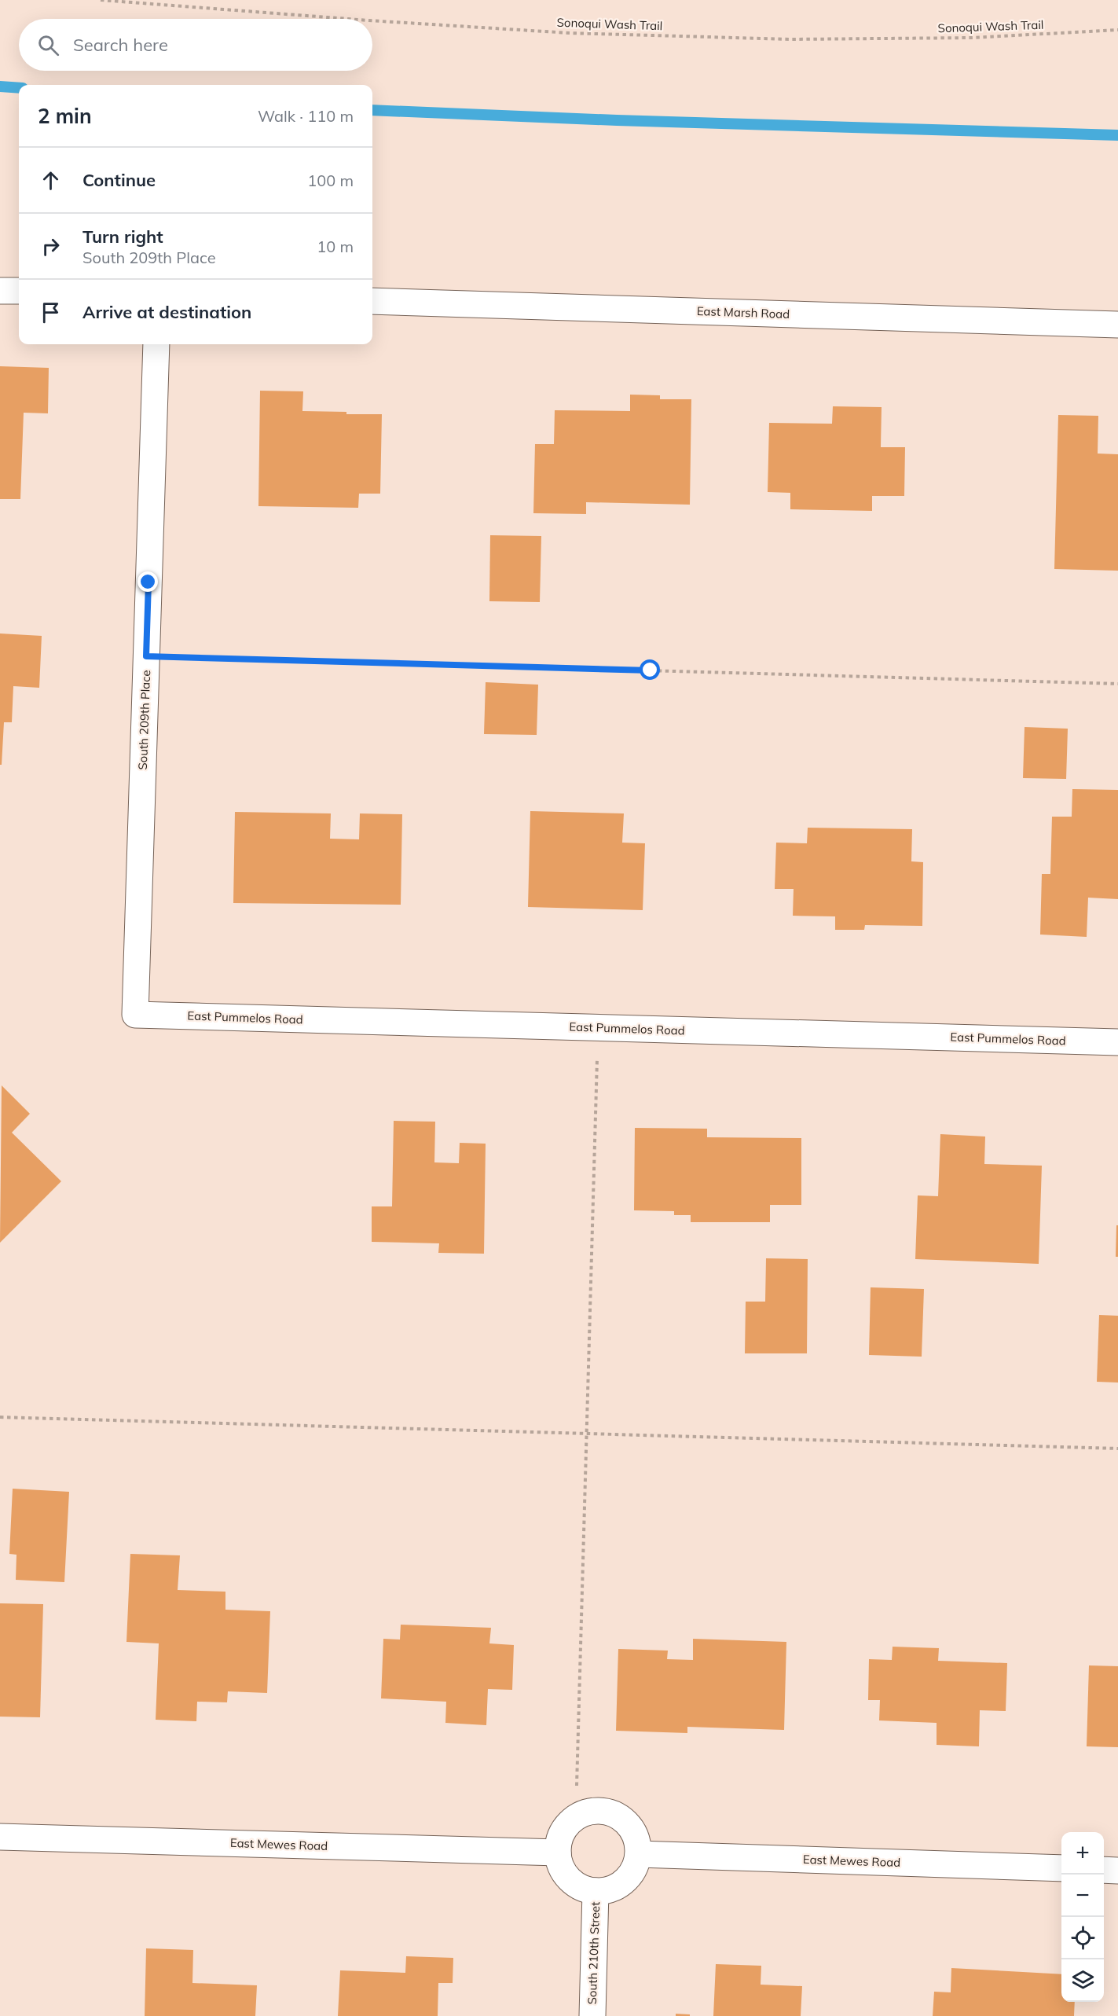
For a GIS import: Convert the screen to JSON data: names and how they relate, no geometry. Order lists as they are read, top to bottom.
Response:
{
  "streets": {
    "street": [
      "East Marsh Road",
      "South 209th Place",
      "East Pummelos Road",
      "East Mewes Road",
      "South 210th Street"
    ],
    "path": ["Sonoqui Wash Trail"]
  },
  "crossings": [
    ["South 209th Place", "East Pummelos Road"],
    ["East Mewes Road", "South 210th Street"]
  ],
  "page": {
    "search": "Search here",
    "heading": ["2 min", "Walk · 110 m"],
    "list": [
      ["Continue", "100 m"],
      ["Turn right", "South 209th Place", "10 m"],
      "Arrive at destination"
    ],
    "map_buttons": ["+", "−"]
  }
}
